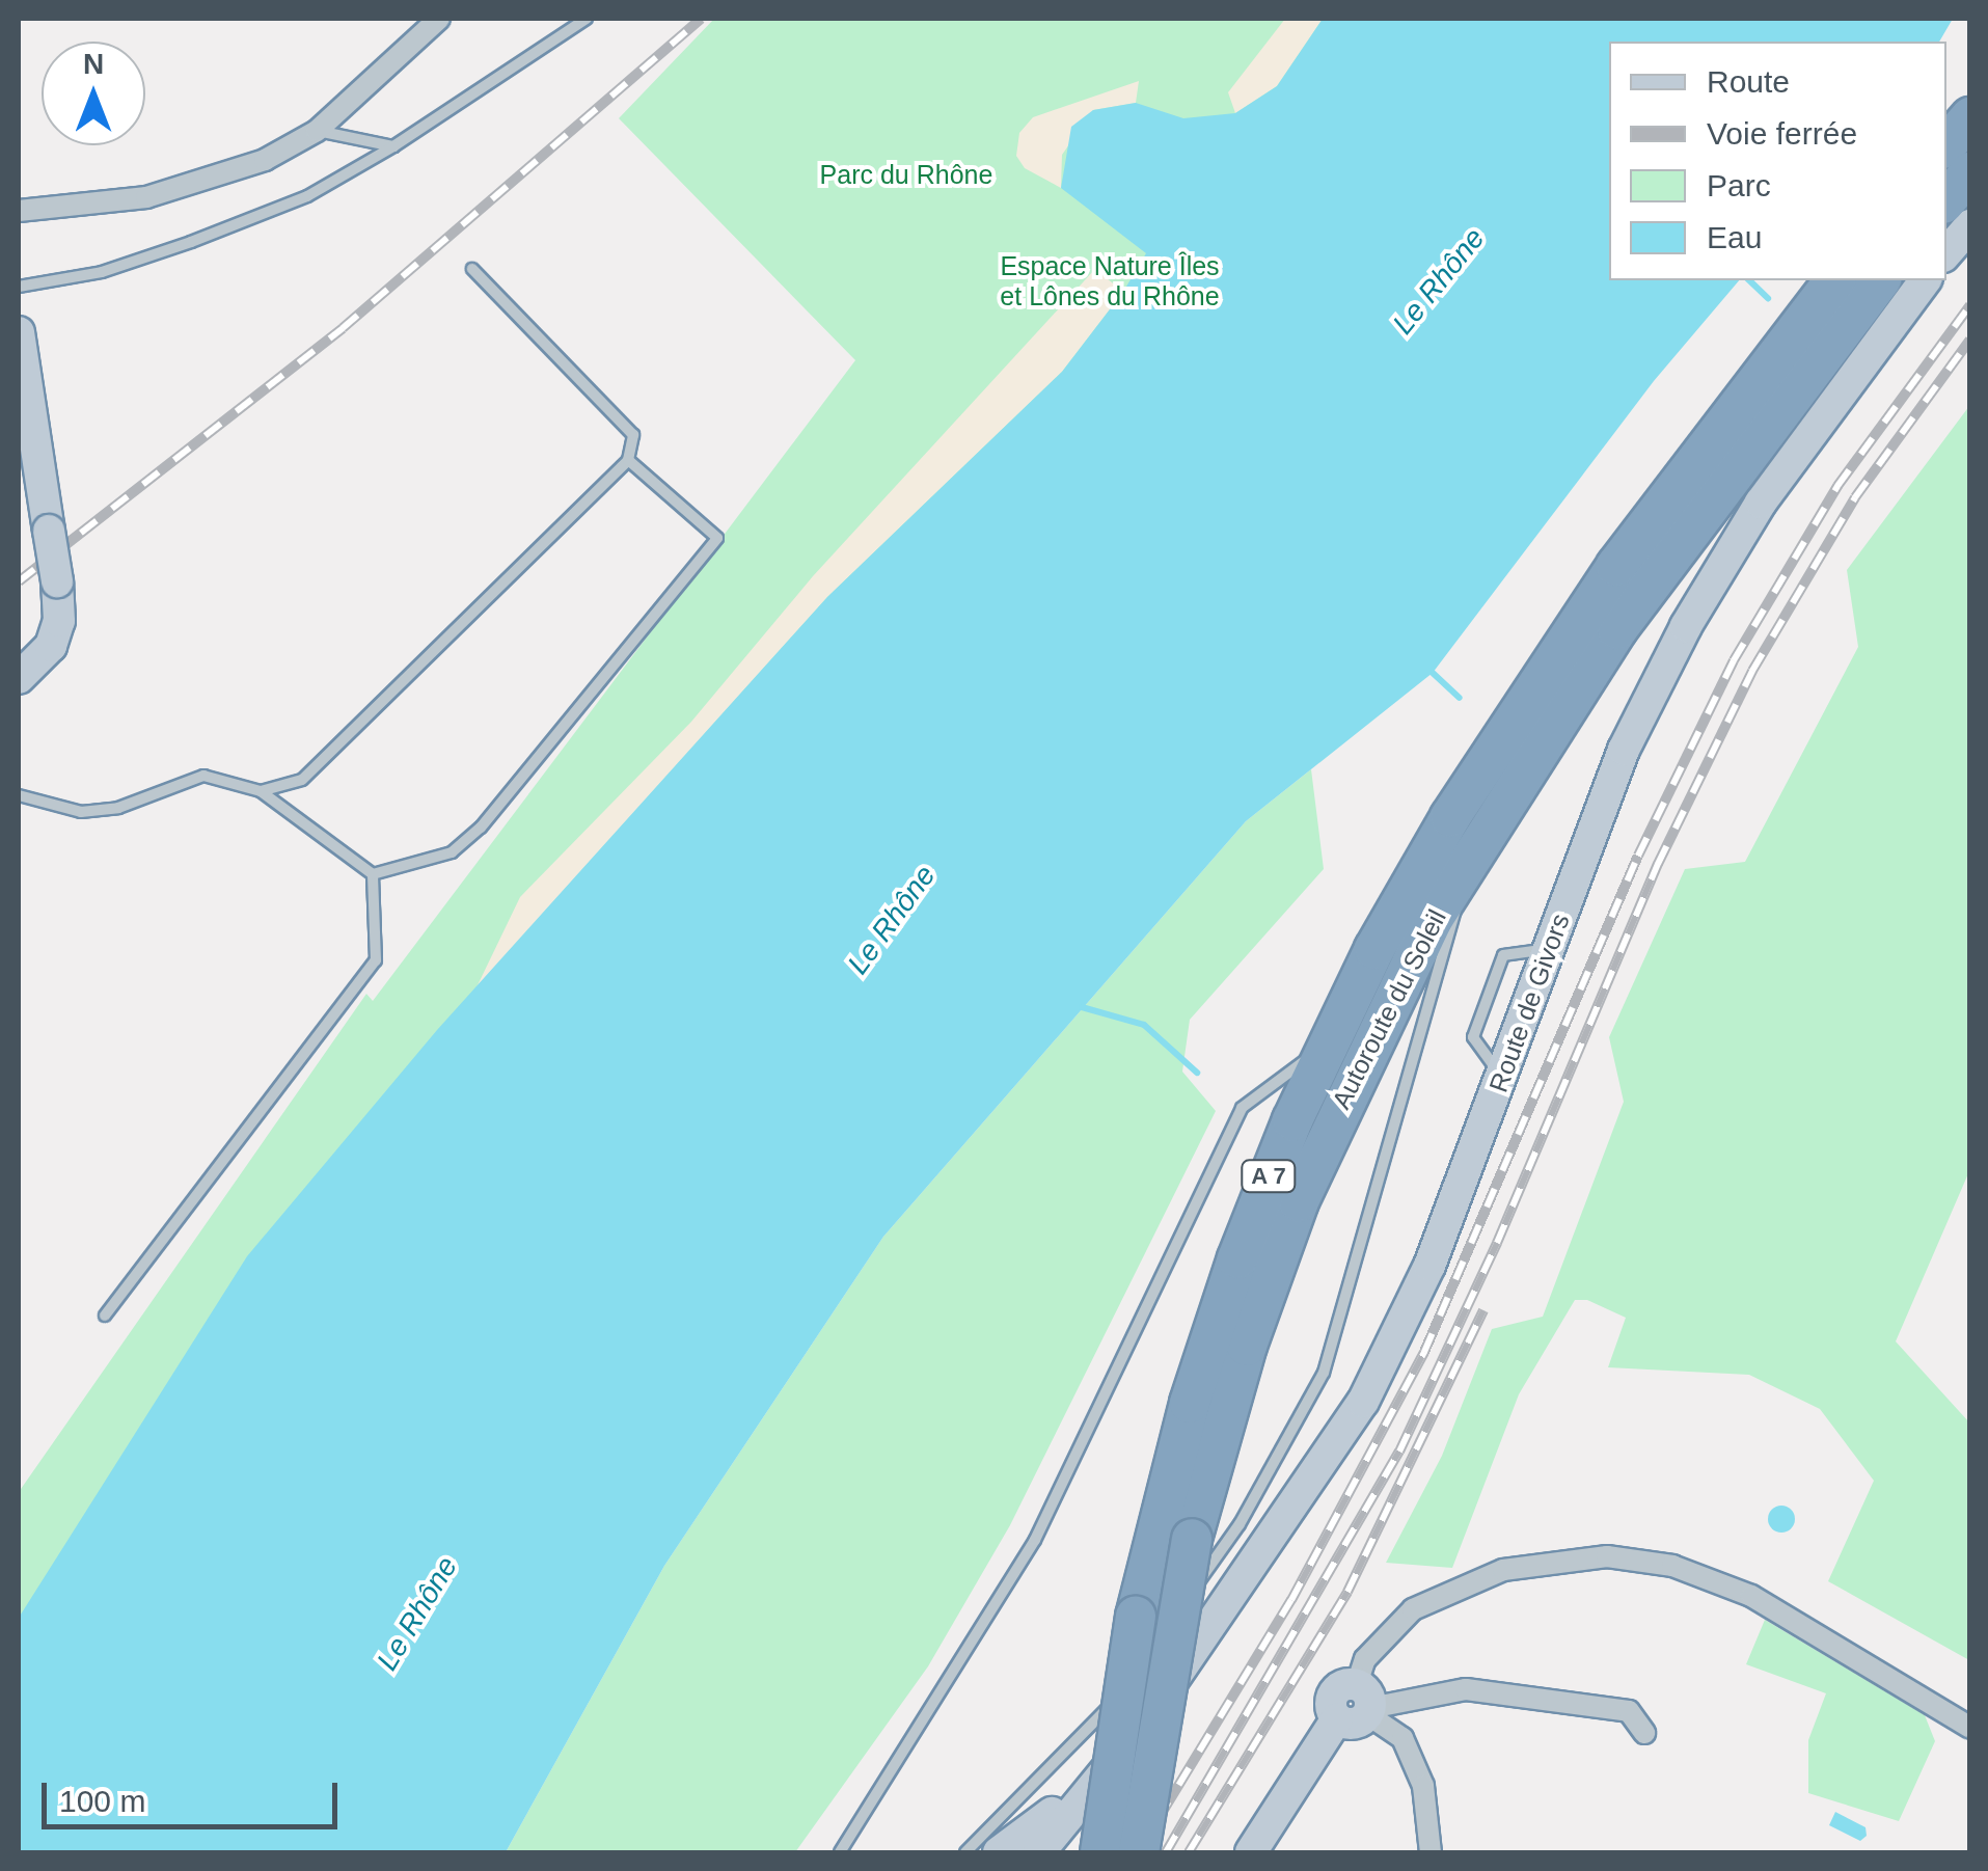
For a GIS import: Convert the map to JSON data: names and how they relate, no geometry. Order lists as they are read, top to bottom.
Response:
{
  "streets": {
    "highway": ["Autoroute du Soleil", "A 7"],
    "main road": ["Route de Givors"]
  },
  "water": ["Le Rhône"],
  "parks": ["Parc du Rhône", "Espace Nature Îles et Lônes du Rhône"],
  "legend": [
    "Route",
    "Voie ferrée",
    "Parc",
    "Eau"
  ],
  "scale_bar": "100 m",
  "north": "top"
}
